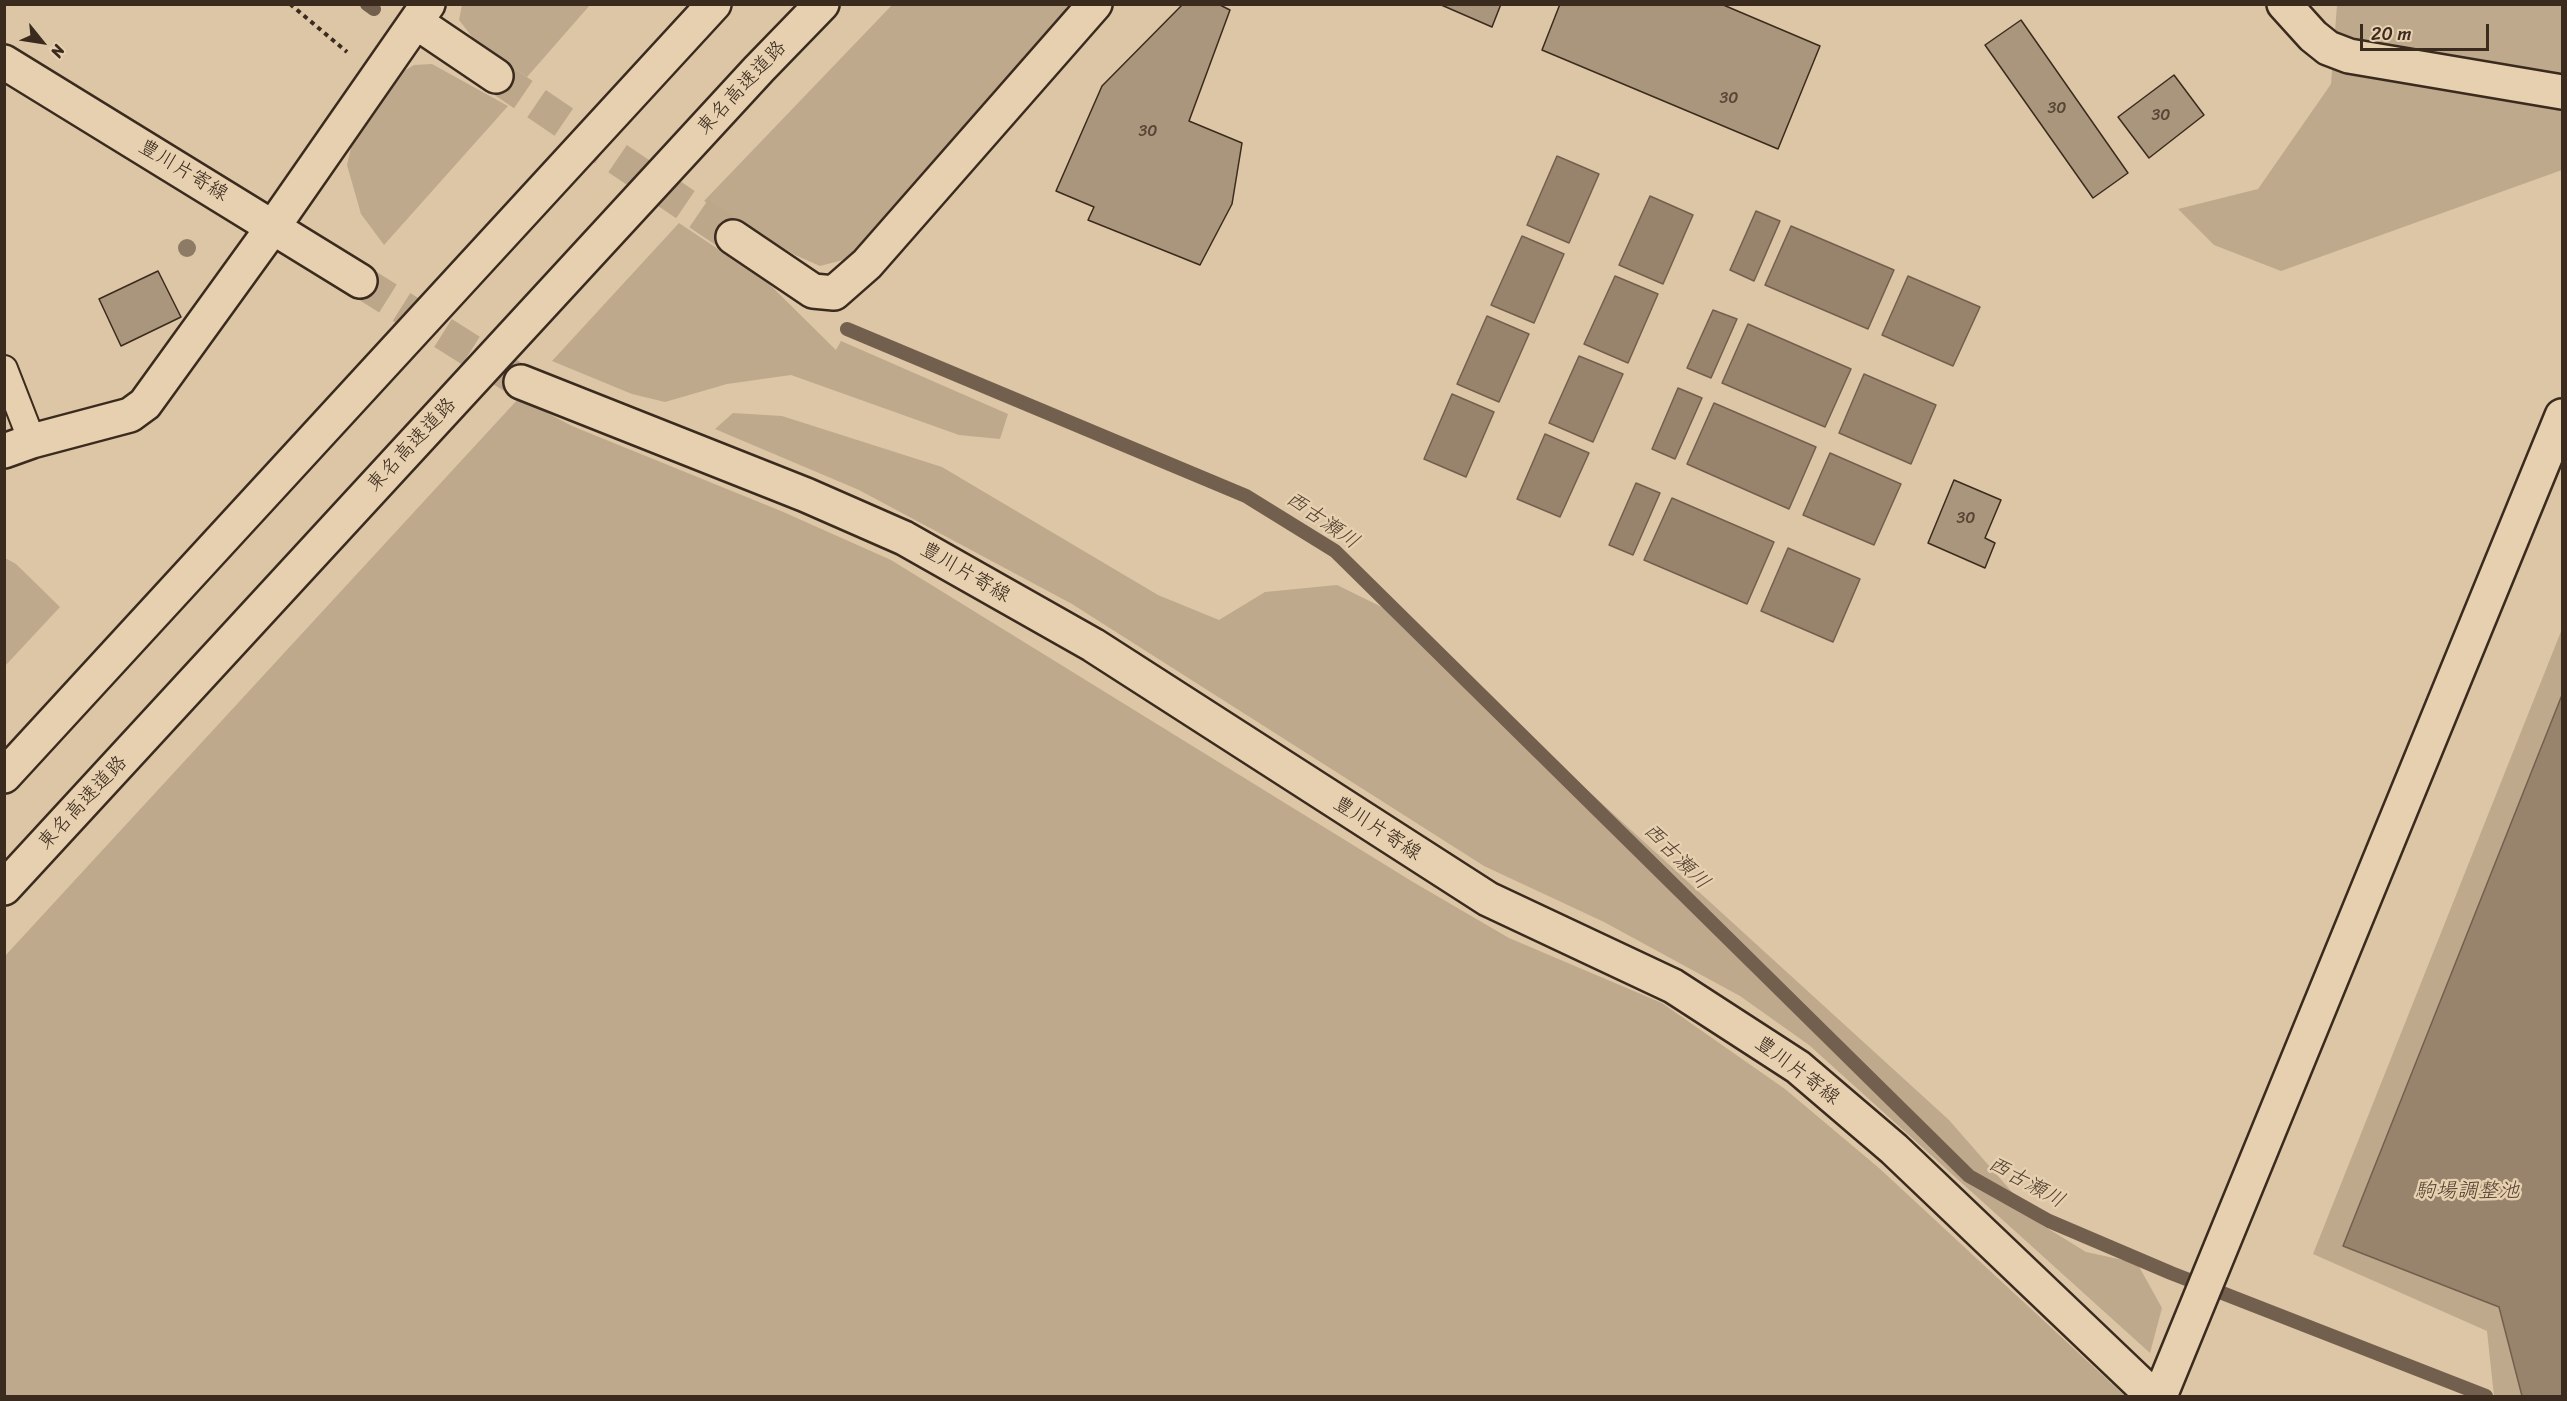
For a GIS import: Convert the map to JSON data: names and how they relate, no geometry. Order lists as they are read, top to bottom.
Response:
{
  "streets": {
    "main road": ["東名高速道路", "豊川片寄線"]
  },
  "water": ["西古瀬川", "駒場調整池"],
  "house_numbers": [
    "30",
    "30",
    "30",
    "30",
    "30"
  ],
  "scale_bar": "20 m",
  "north": "bottom right"
}
